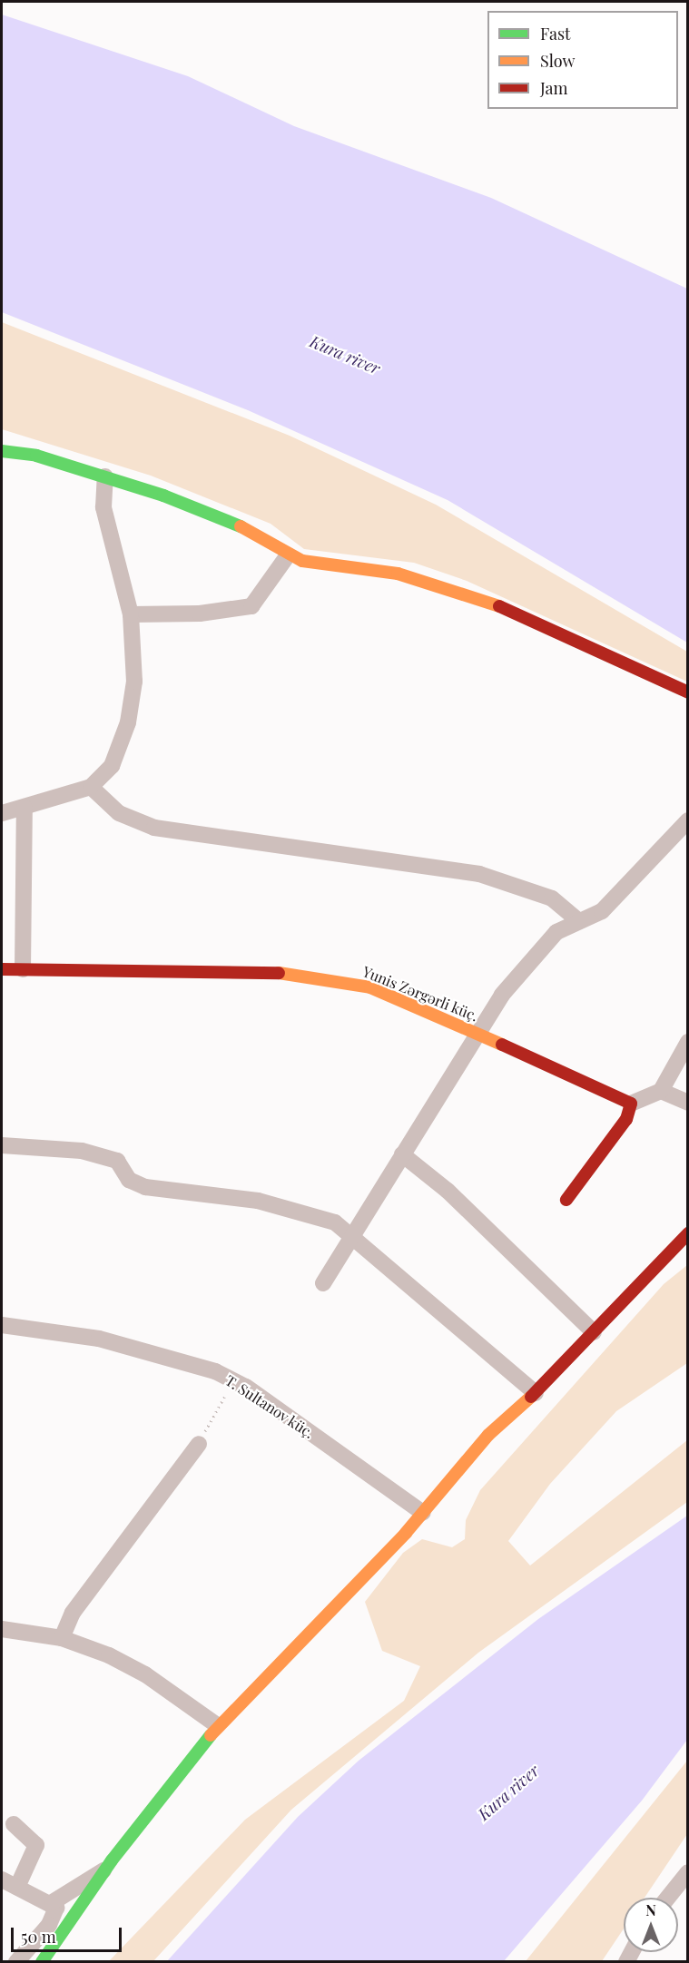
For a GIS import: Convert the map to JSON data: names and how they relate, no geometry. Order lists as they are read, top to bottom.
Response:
{
  "streets": {
    "street": ["Yunis Zərgərli küç.", "T. Sultanov küç."]
  },
  "water": ["Kura river"],
  "legend": ["Fast", "Slow", "Jam"],
  "scale_bar": "50 m",
  "north": "top"
}
